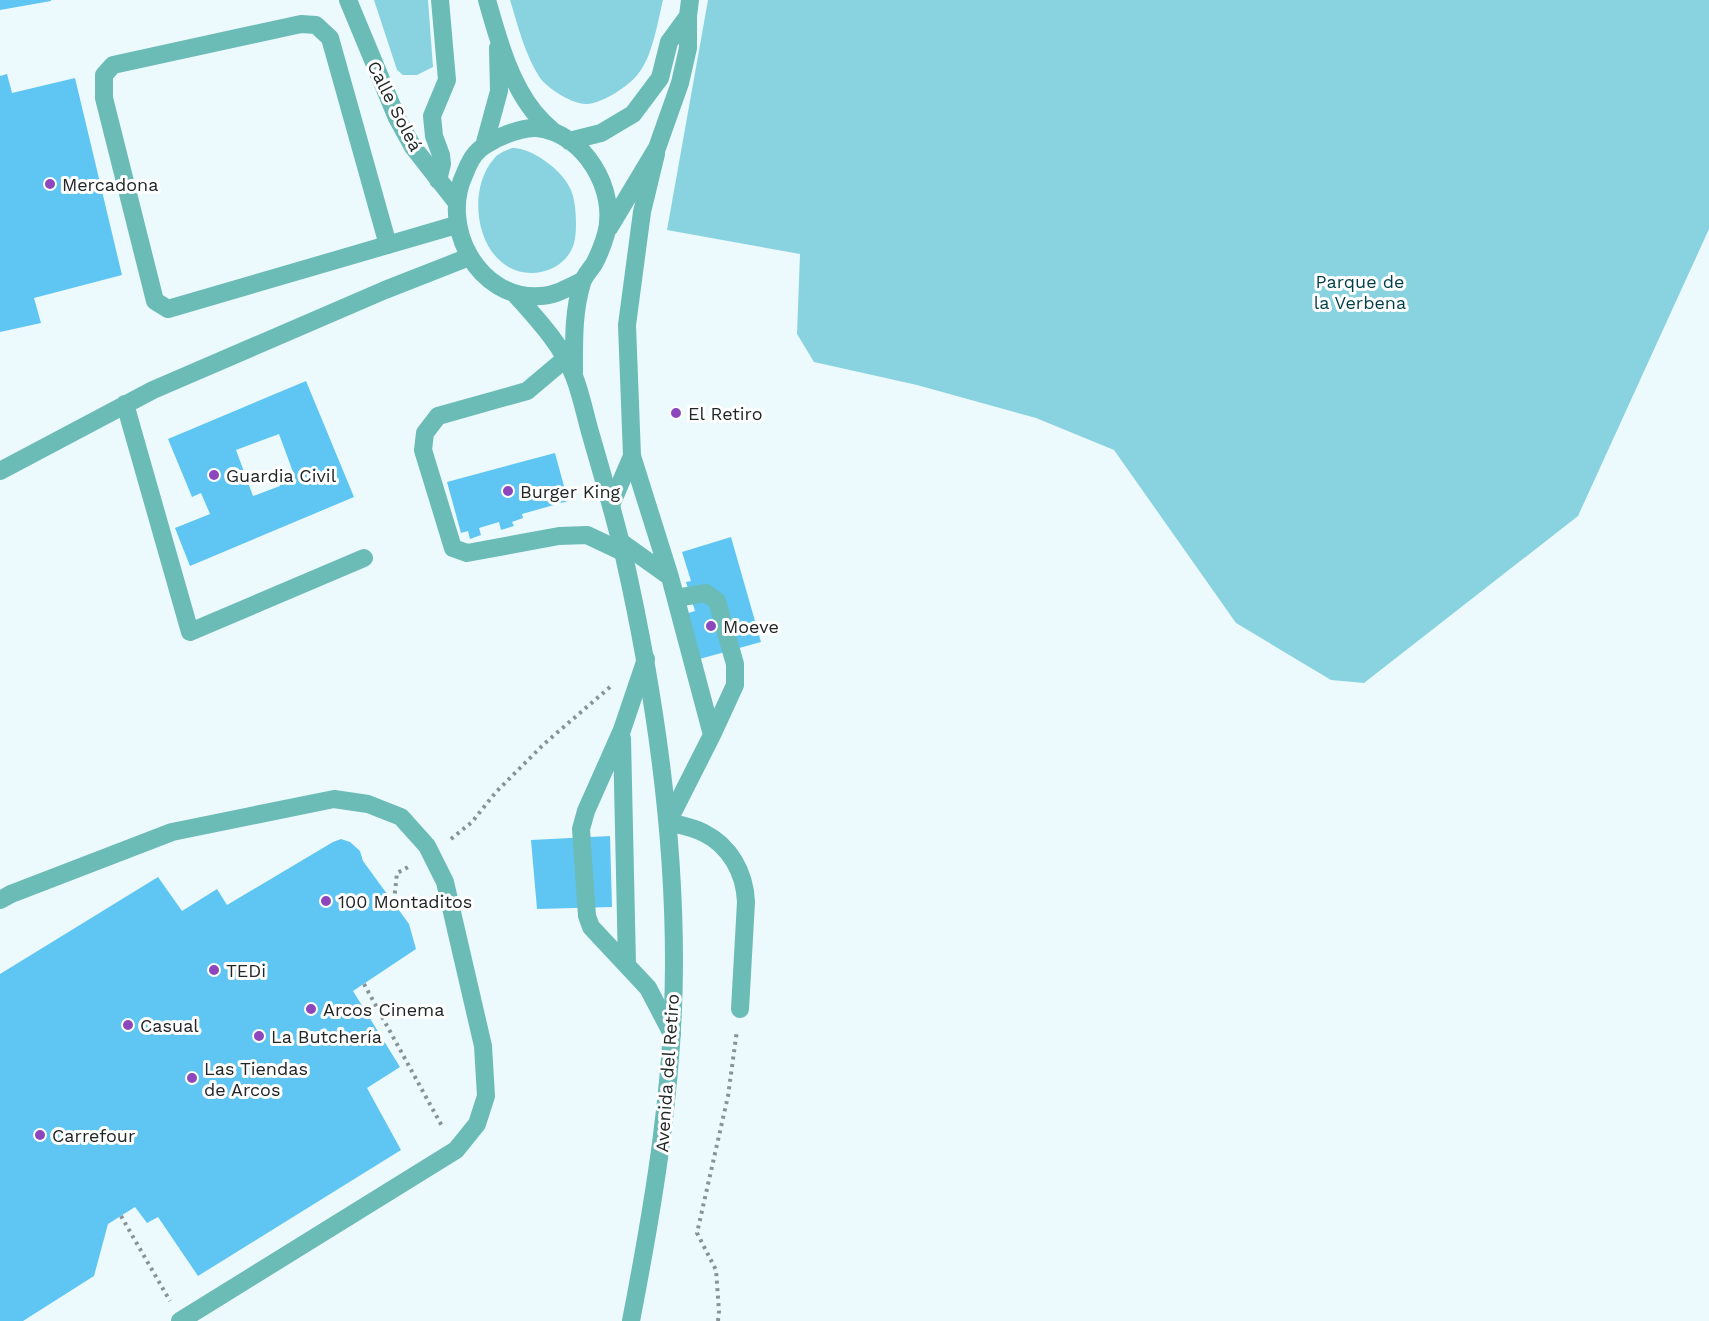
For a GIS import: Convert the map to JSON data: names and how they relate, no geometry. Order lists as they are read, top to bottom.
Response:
{
  "streets": {
    "street": ["Calle Soleá", "Avenida del Retiro"]
  },
  "parks": ["Parque de la Verbena"],
  "places": [
    "Mercadona",
    "El Retiro",
    "Guardia Civil",
    "Burger King",
    "Moeve",
    "100 Montaditos",
    "TEDi",
    "Arcos Cinema",
    "Casual",
    "La Butchería",
    "Las Tiendas de Arcos",
    "Carrefour"
  ]
}
